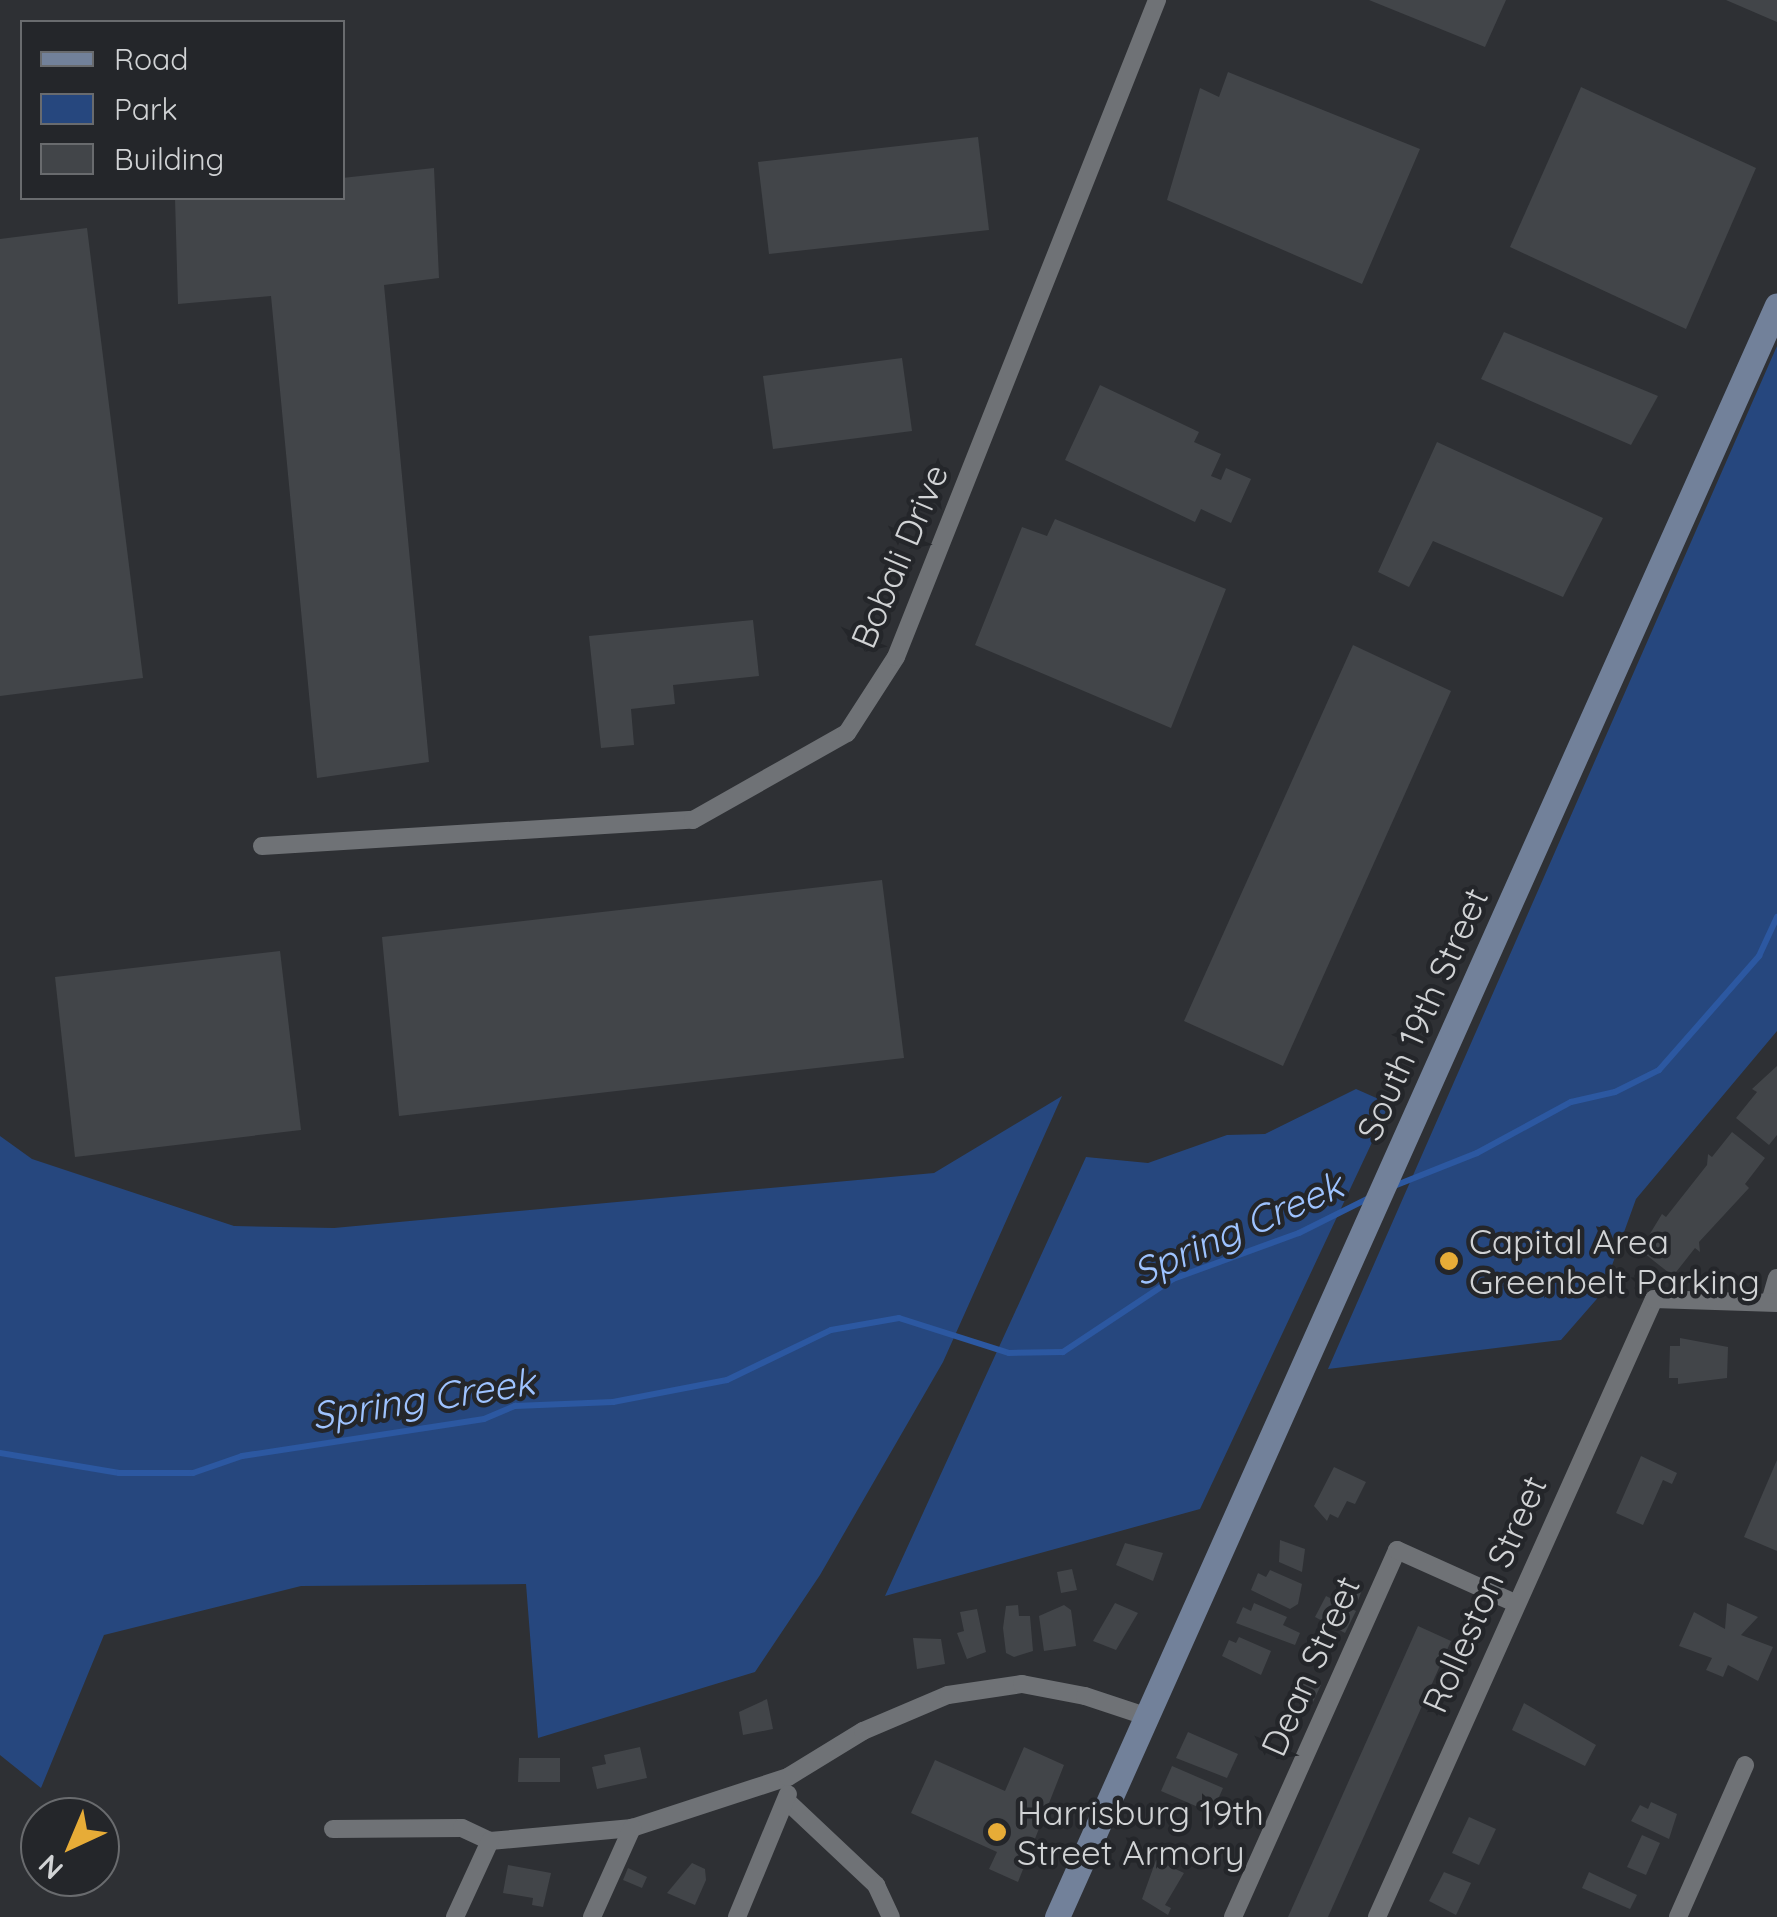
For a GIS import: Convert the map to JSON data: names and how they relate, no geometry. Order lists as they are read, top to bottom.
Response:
{
  "streets": {
    "street": [
      "Bobali Drive",
      "South 19th Street",
      "Rolleston Street",
      "Dean Street"
    ]
  },
  "crossings": [
    ["Rolleston Street", "Dean Street"]
  ],
  "water": ["Spring Creek"],
  "places": ["Capital Area Greenbelt Parking", "Harrisburg 19th Street Armory"],
  "legend": ["Road", "Park", "Building"],
  "north": "bottom left"
}
